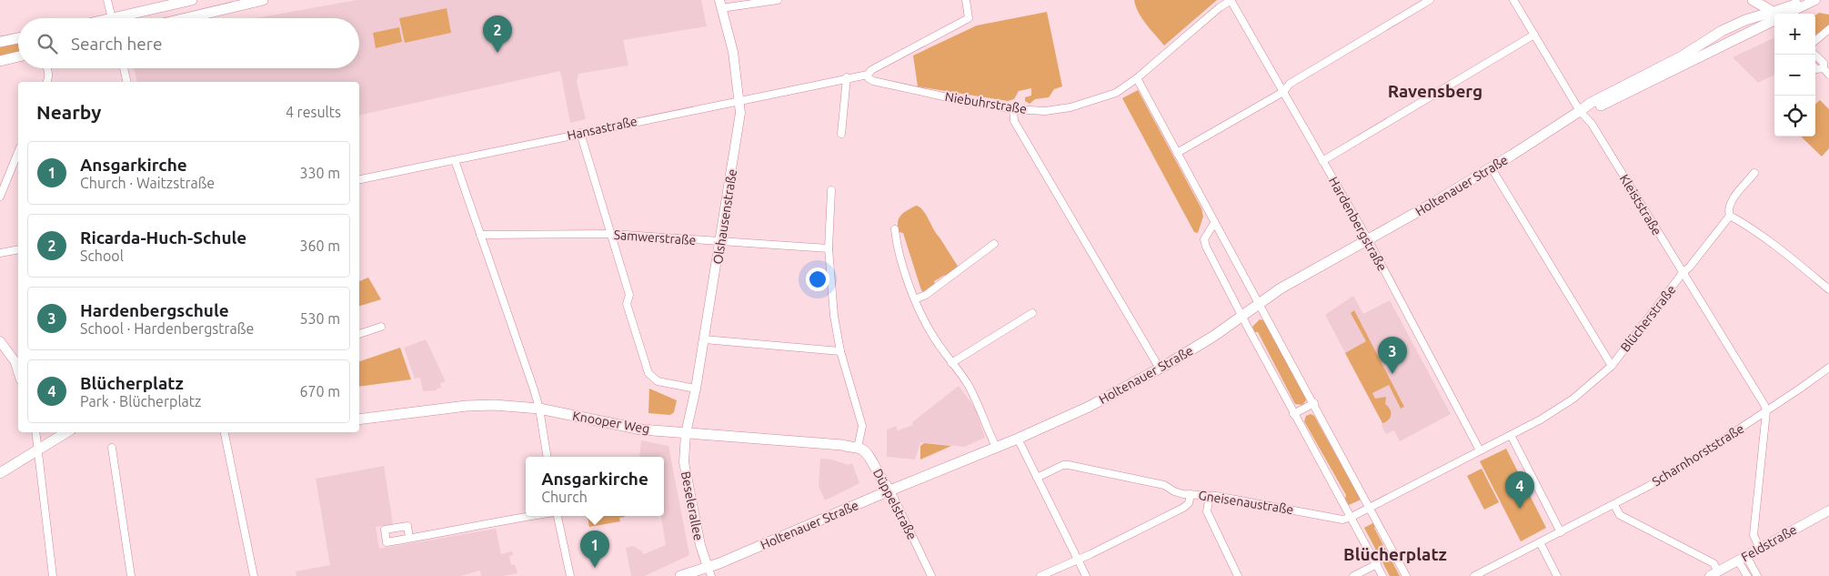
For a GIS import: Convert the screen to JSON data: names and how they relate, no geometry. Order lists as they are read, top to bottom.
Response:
{
  "streets": {
    "main road": ["Holtenauer Straße", "Knooper Weg", "Düppelstraße"],
    "street": [
      "Niebuhrstraße",
      "Hansastraße",
      "Kleiststraße",
      "Olshausenstraße",
      "Hardenbergstraße",
      "Samwerstraße",
      "Blücherstraße",
      "Scharnhorststraße",
      "Gneisenaustraße",
      "Beselerallee",
      "Feldstraße"
    ]
  },
  "crossings": [
    ["Niebuhrstraße", "Hardenbergstraße"],
    ["Hansastraße", "Olshausenstraße"],
    ["Holtenauer Straße", "Kleiststraße"],
    ["Holtenauer Straße", "Hardenbergstraße"],
    ["Holtenauer Straße", "Düppelstraße"],
    ["Holtenauer Straße", "Beselerallee"],
    ["Kleiststraße", "Blücherstraße"],
    ["Kleiststraße", "Scharnhorststraße"],
    ["Olshausenstraße", "Samwerstraße"],
    ["Olshausenstraße", "Knooper Weg"],
    ["Olshausenstraße", "Beselerallee"],
    ["Knooper Weg", "Düppelstraße"],
    ["Knooper Weg", "Beselerallee"]
  ],
  "districts": ["Ravensberg", "Blücherplatz"],
  "page": {
    "map_buttons": ["+", "−"],
    "pins": [
      "2",
      "3",
      "4",
      "1"
    ],
    "search": "Search here",
    "heading": ["Nearby", "4 results"],
    "list": [
      {
        "mark": "1",
        "name": "Ansgarkirche",
        "note": "Church · Waitzstraße",
        "value": "330 m"
      },
      {
        "mark": "2",
        "name": "Ricarda-Huch-Schule",
        "note": "School",
        "value": "360 m"
      },
      {
        "mark": "3",
        "name": "Hardenbergschule",
        "note": "School · Hardenbergstraße",
        "value": "530 m"
      },
      {
        "mark": "4",
        "name": "Blücherplatz",
        "note": "Park · Blücherplatz",
        "value": "670 m"
      }
    ],
    "popup": ["Ansgarkirche", "Church"]
  }
}
